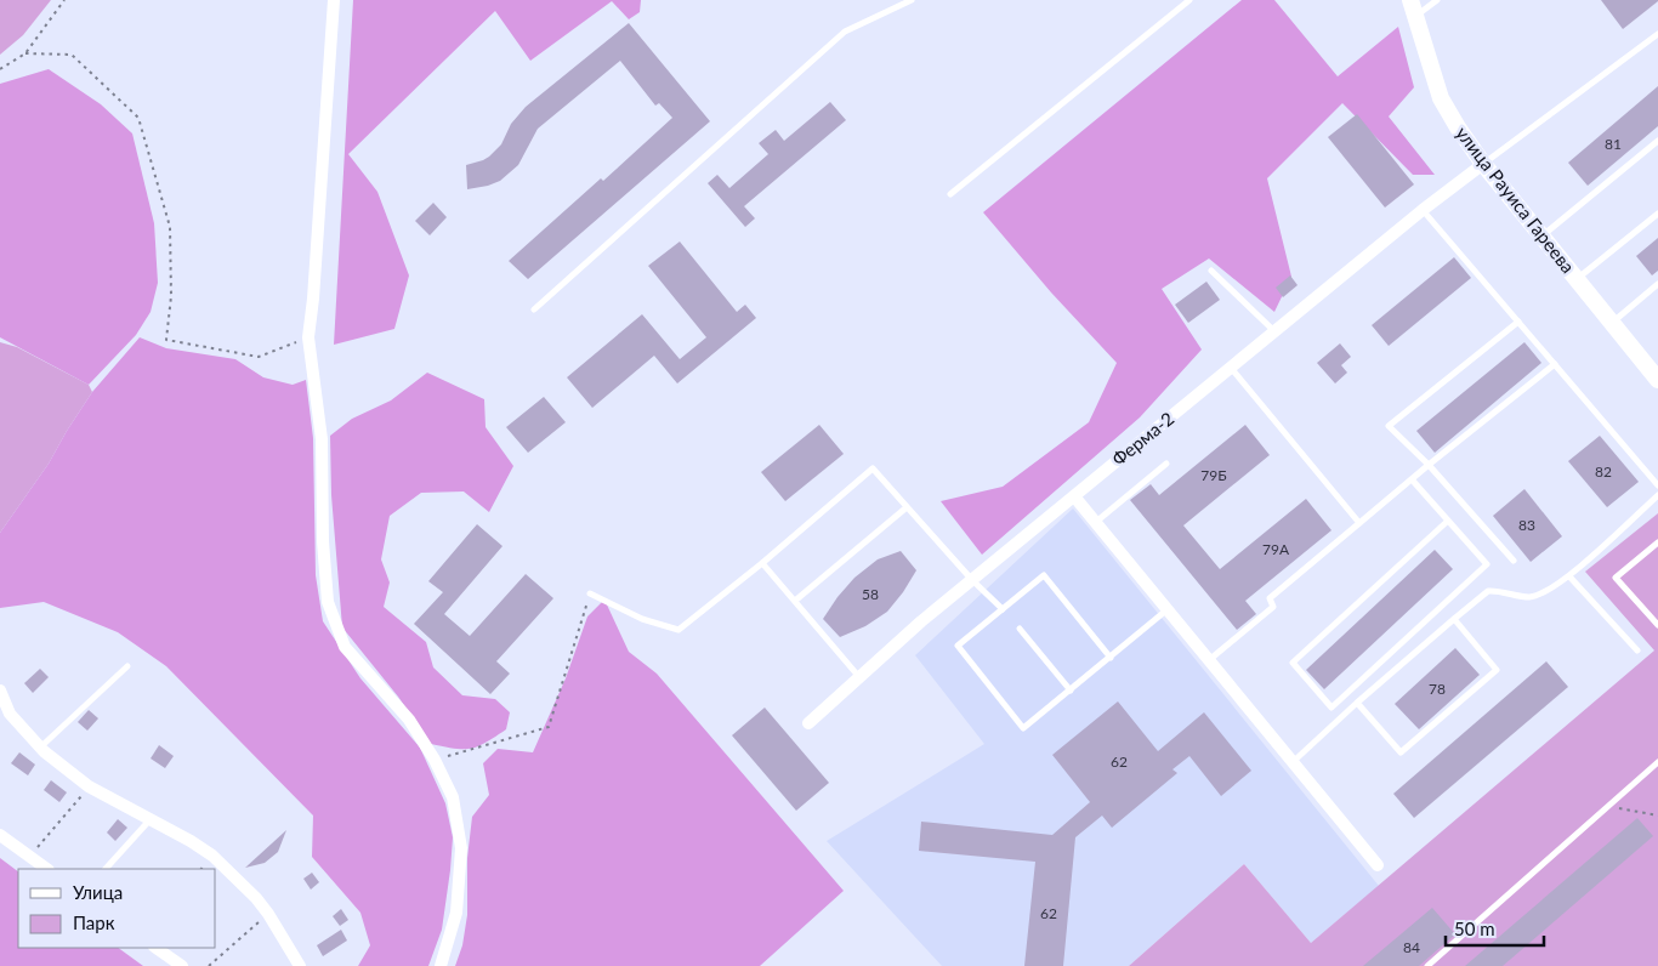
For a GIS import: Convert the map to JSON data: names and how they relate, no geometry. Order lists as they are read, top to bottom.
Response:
{
  "streets": {
    "street": ["улица Рауиса Гареева", "Ферма-2"]
  },
  "crossings": [
    ["улица Рауиса Гареева", "Ферма-2"]
  ],
  "house_numbers": [
    "81",
    "82",
    "79Б",
    "83",
    "79А",
    "58",
    "78",
    "62",
    "62",
    "84"
  ],
  "legend": ["Улица", "Парк"],
  "scale_bar": "50 m"
}
